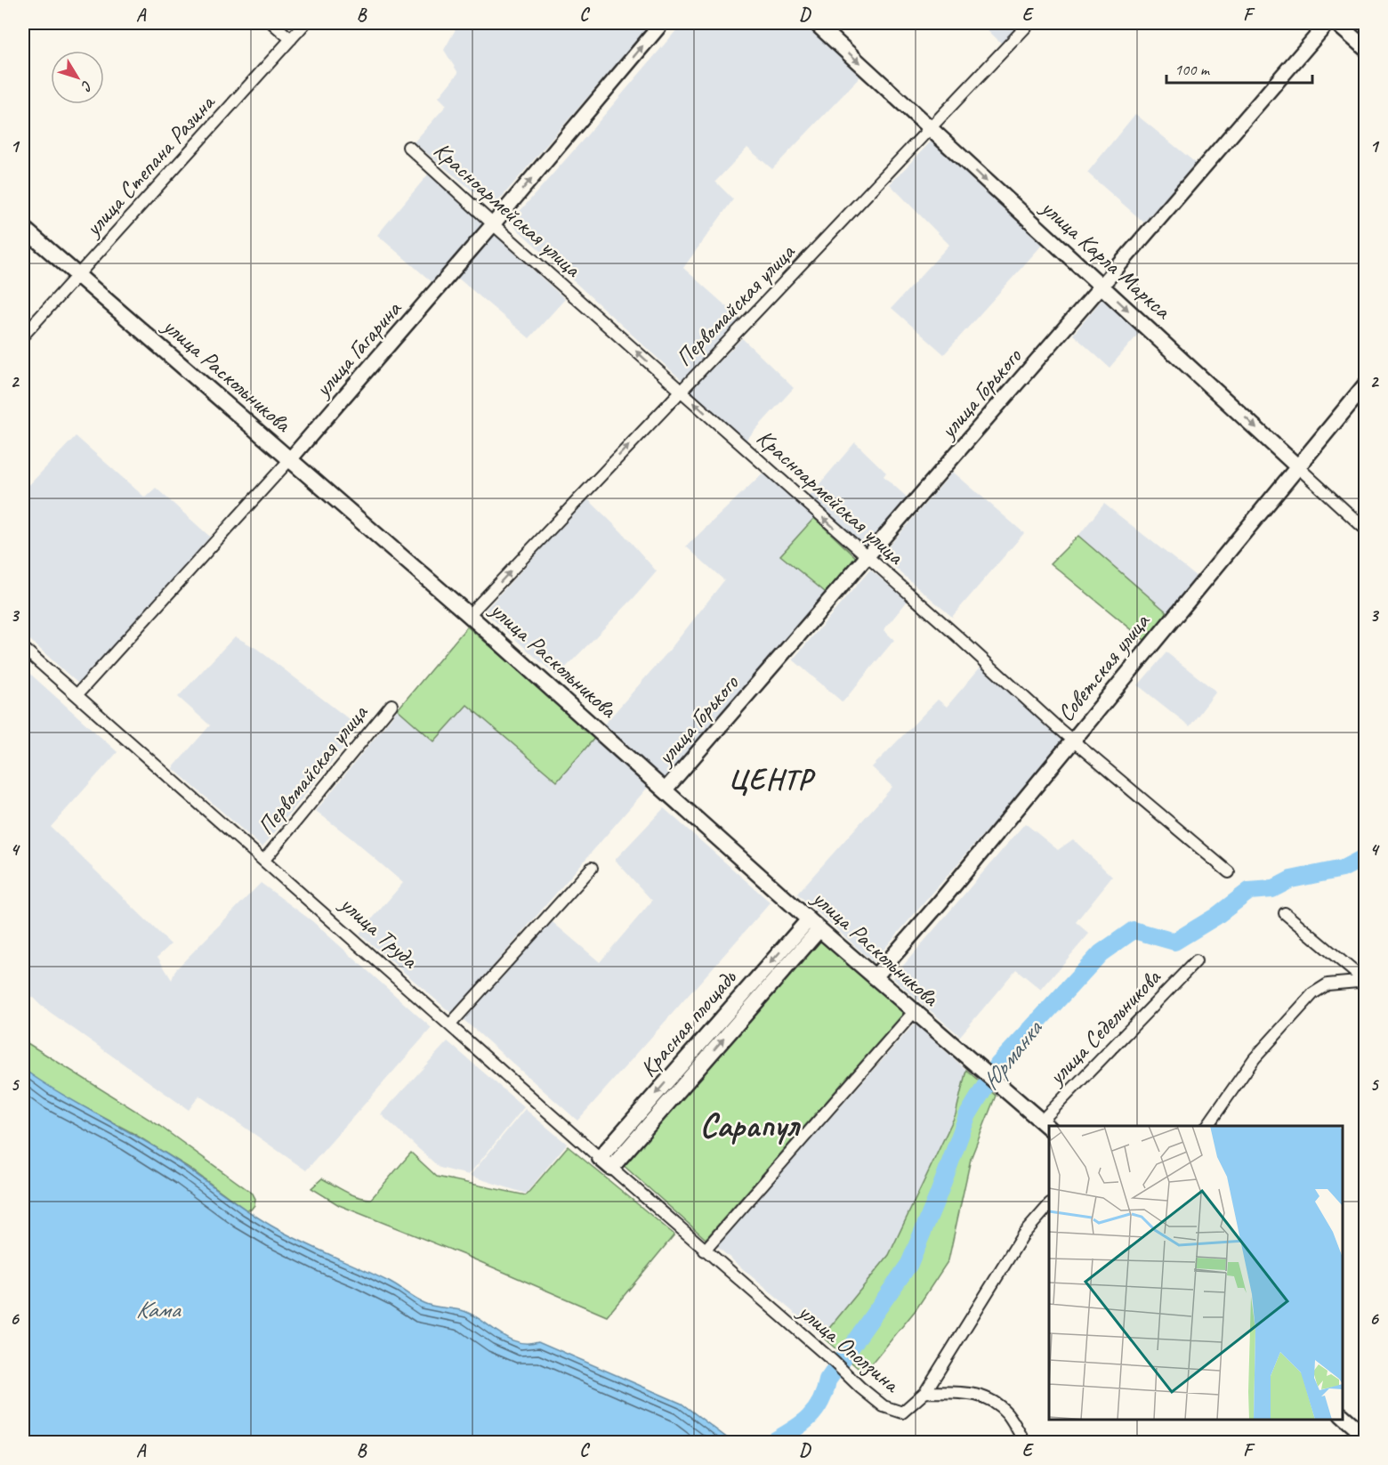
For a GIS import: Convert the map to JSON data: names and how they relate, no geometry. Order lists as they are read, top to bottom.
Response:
{
  "streets": {
    "main road": [
      "улица Карла Маркса",
      "улица Раскольникова",
      "Советская улица",
      "улица Труда",
      "Красная площадь"
    ],
    "street": [
      "улица Степана Разина",
      "Красноармейская улица",
      "Первомайская улица",
      "улица Гагарина",
      "улица Горького",
      "улица Седельникова",
      "улица Оползина"
    ]
  },
  "crossings": [
    ["улица Степана Разина", "улица Раскольникова"],
    ["Красноармейская улица", "Первомайская улица"],
    ["Красноармейская улица", "улица Гагарина"],
    ["Красноармейская улица", "улица Горького"],
    ["Красноармейская улица", "Советская улица"],
    ["улица Карла Маркса", "Первомайская улица"],
    ["улица Карла Маркса", "улица Горького"],
    ["улица Карла Маркса", "Советская улица"],
    ["Первомайская улица", "улица Раскольникова"],
    ["Первомайская улица", "улица Труда"],
    ["улица Гагарина", "улица Раскольникова"],
    ["улица Гагарина", "улица Труда"],
    ["улица Раскольникова", "улица Горького"],
    ["улица Раскольникова", "Советская улица"],
    ["улица Раскольникова", "Красная площадь"],
    ["улица Раскольникова", "улица Седельникова"],
    ["улица Труда", "Красная площадь"],
    ["улица Труда", "улица Оползина"]
  ],
  "one_way": ["Красноармейская улица", "улица Карла Маркса"],
  "districts": ["ЦЕНТР", "Сарапул"],
  "water": ["Юрманка", "Кама"],
  "scale_bar": "100 m",
  "north": "bottom right",
  "grid": {
    "columns": [
      "A",
      "B",
      "C",
      "D",
      "E",
      "F"
    ],
    "rows": [
      "1",
      "2",
      "3",
      "4",
      "5",
      "6"
    ]
  }
}
